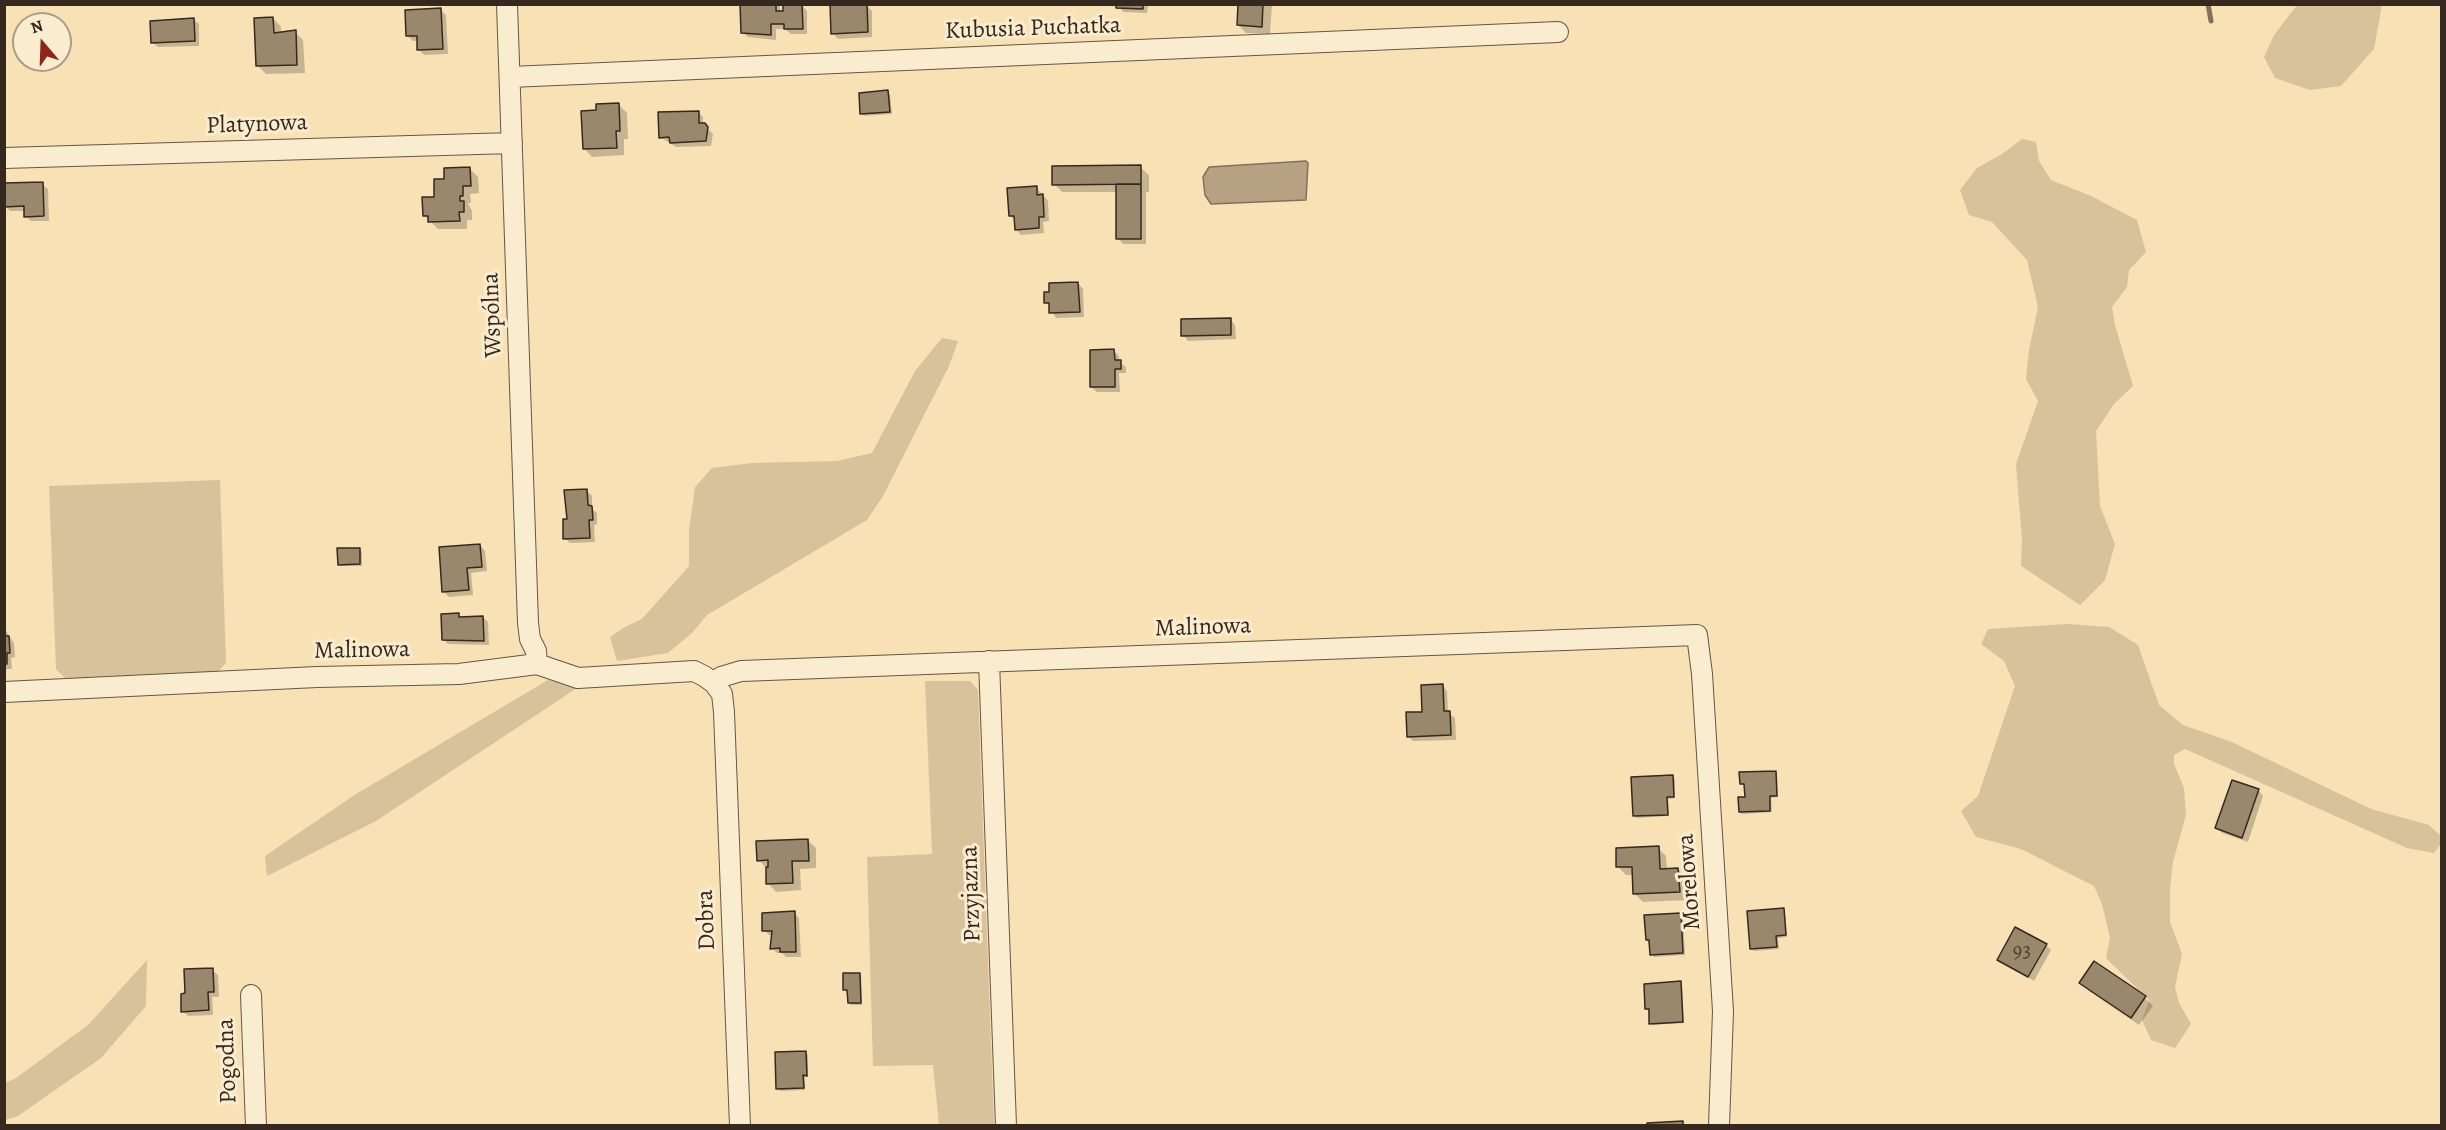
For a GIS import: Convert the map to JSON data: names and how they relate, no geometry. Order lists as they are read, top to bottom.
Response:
{
  "streets": {
    "street": [
      "Kubusia Puchatka",
      "Platynowa",
      "Wspólna",
      "Malinowa",
      "Morelowa",
      "Przyjazna",
      "Dobra",
      "Pogodna"
    ]
  },
  "crossings": [
    ["Kubusia Puchatka", "Wspólna"],
    ["Platynowa", "Wspólna"],
    ["Wspólna", "Malinowa"],
    ["Malinowa", "Morelowa"],
    ["Malinowa", "Przyjazna"],
    ["Malinowa", "Dobra"]
  ],
  "house_numbers": ["93"],
  "north": "top"
}
